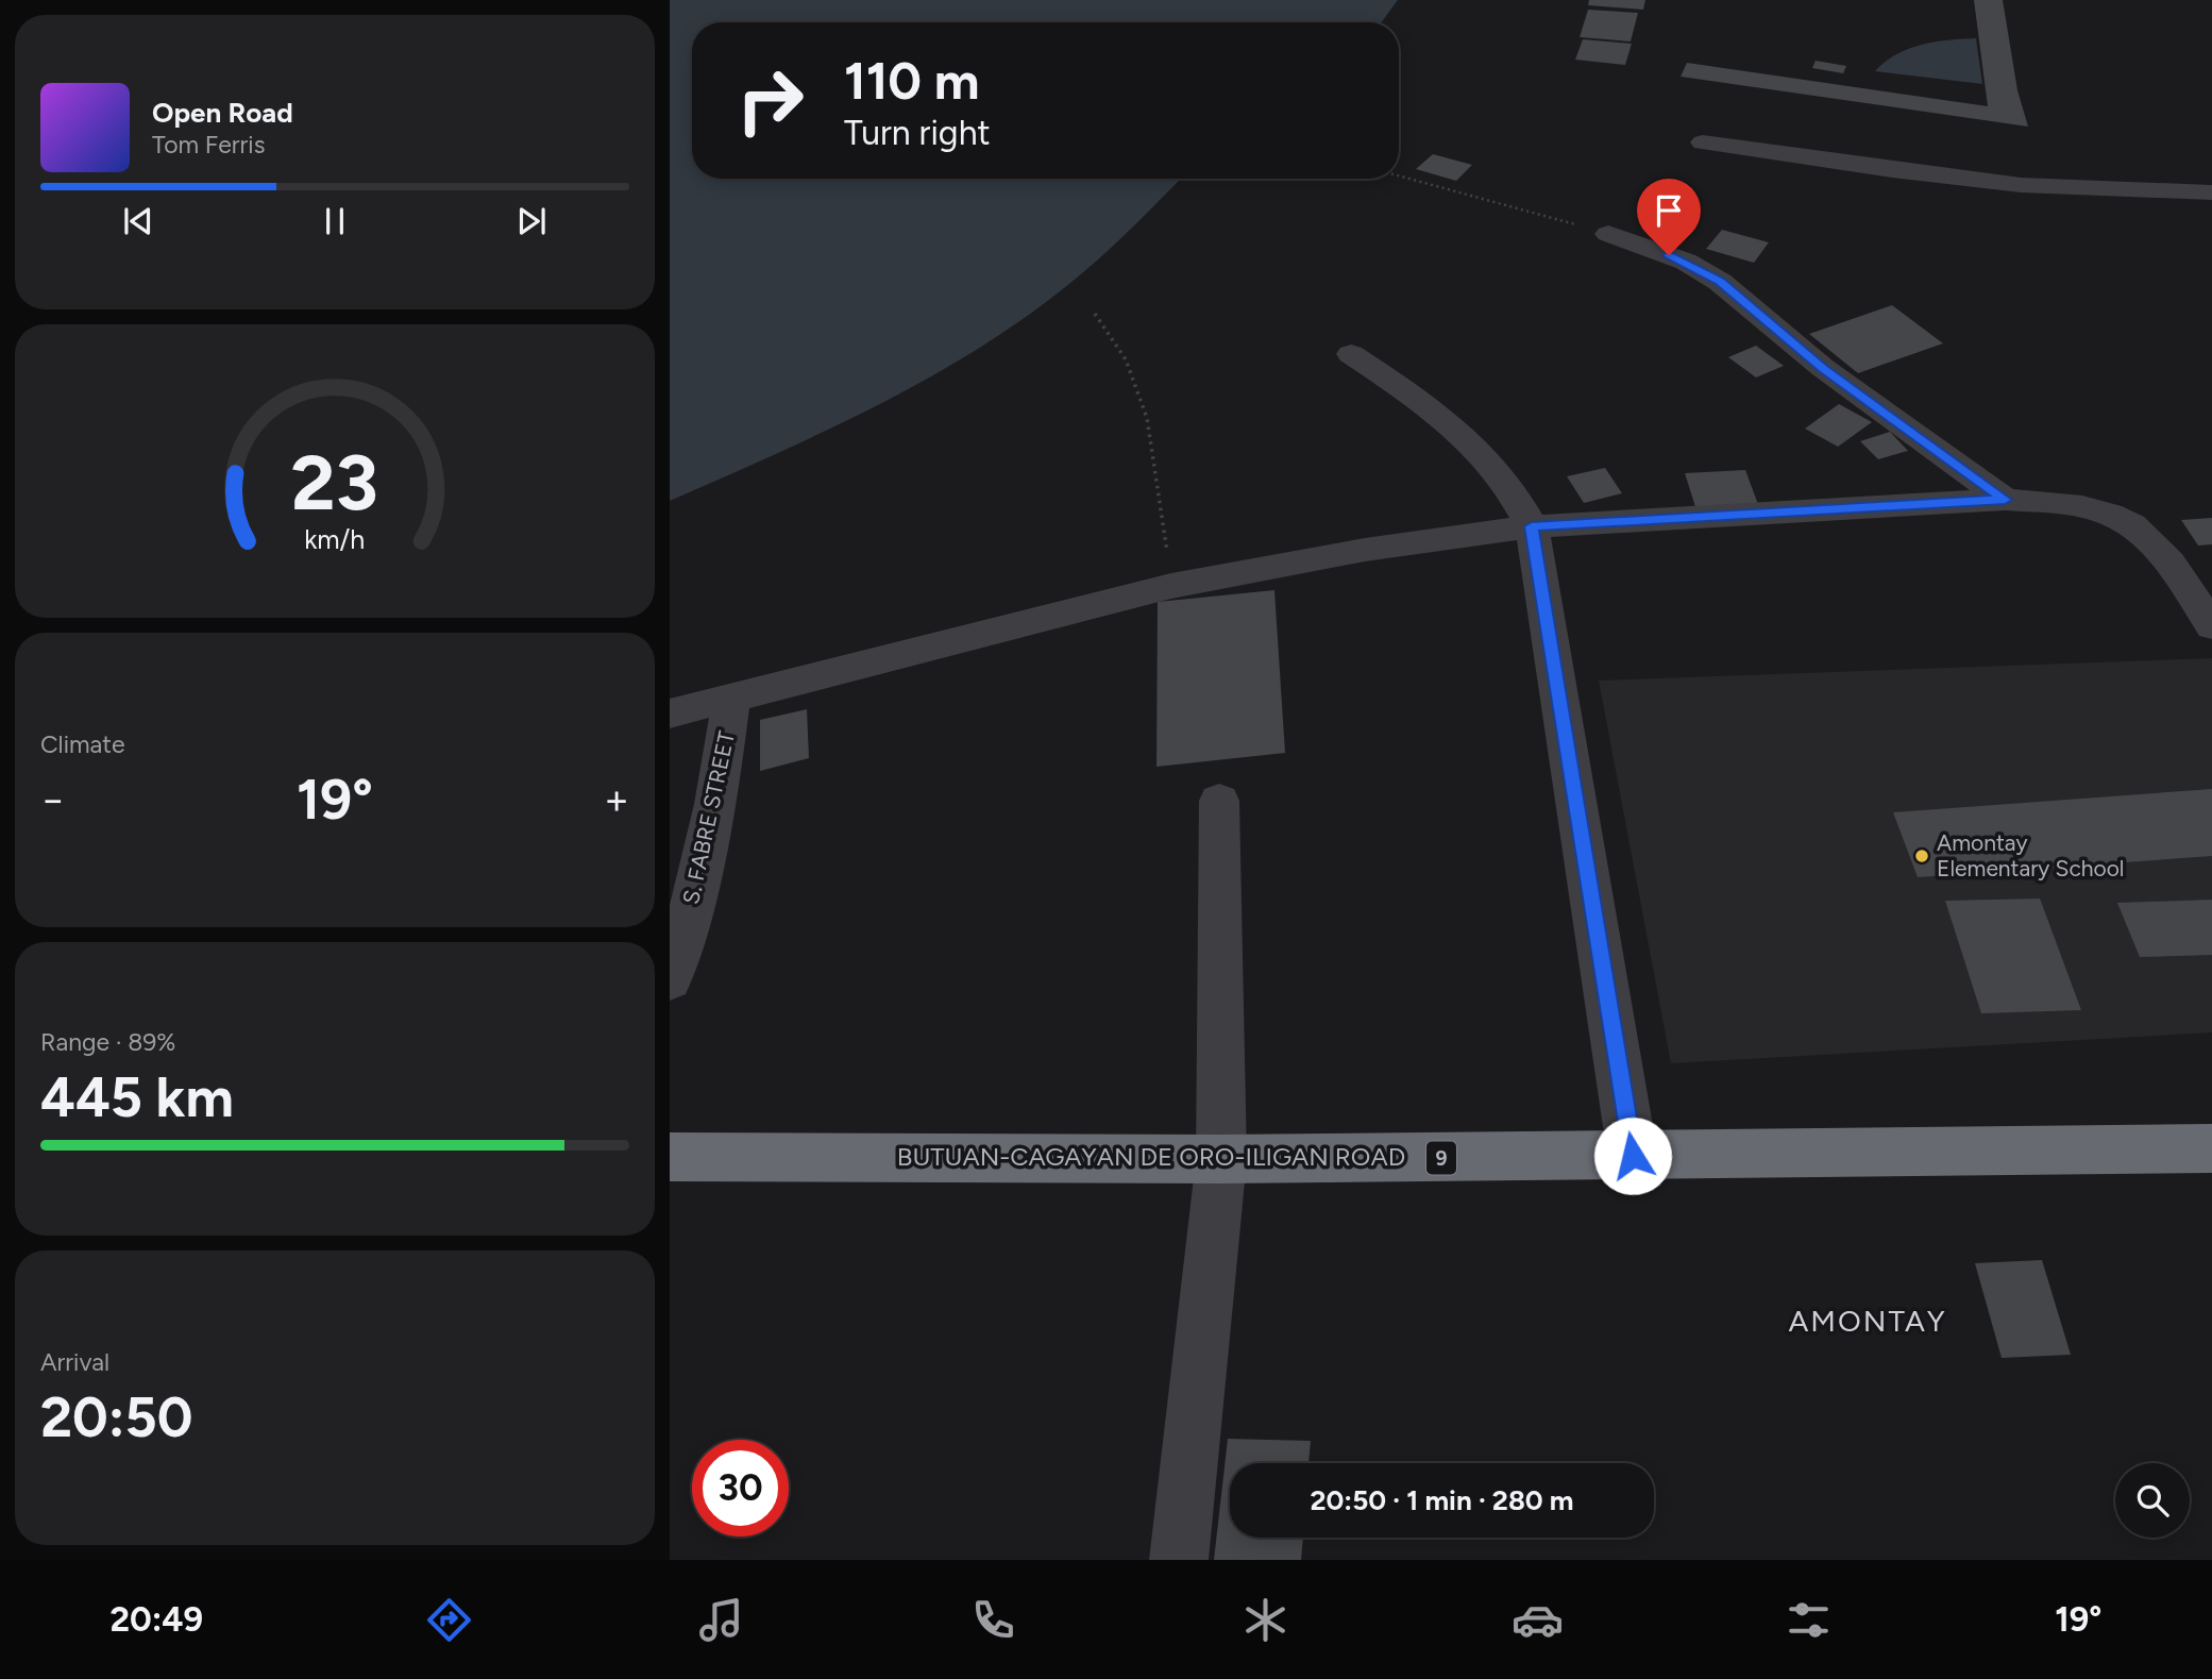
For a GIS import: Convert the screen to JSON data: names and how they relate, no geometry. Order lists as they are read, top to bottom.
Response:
{
  "streets": {
    "highway": ["BUTUAN-CAGAYAN DE ORO-ILIGAN ROAD", "9"],
    "street": ["S. FABRE STREET"]
  },
  "districts": ["AMONTAY"],
  "places": ["Amontay Elementary School"],
  "page": {
    "turn": ["110 m", "Turn right"],
    "song": ["Open Road", "Tom Ferris"],
    "tile": [
      "Climate",
      ["Range · 89%", "445 km"],
      ["Arrival", "20:50"]
    ],
    "heat": ["−", "19°", "+"],
    "limit": "30",
    "trip": "20:50 · 1 min · 280 m",
    "tabs": ["20:49", "19°"],
    "gauge": ["23", "km/h"]
  }
}
